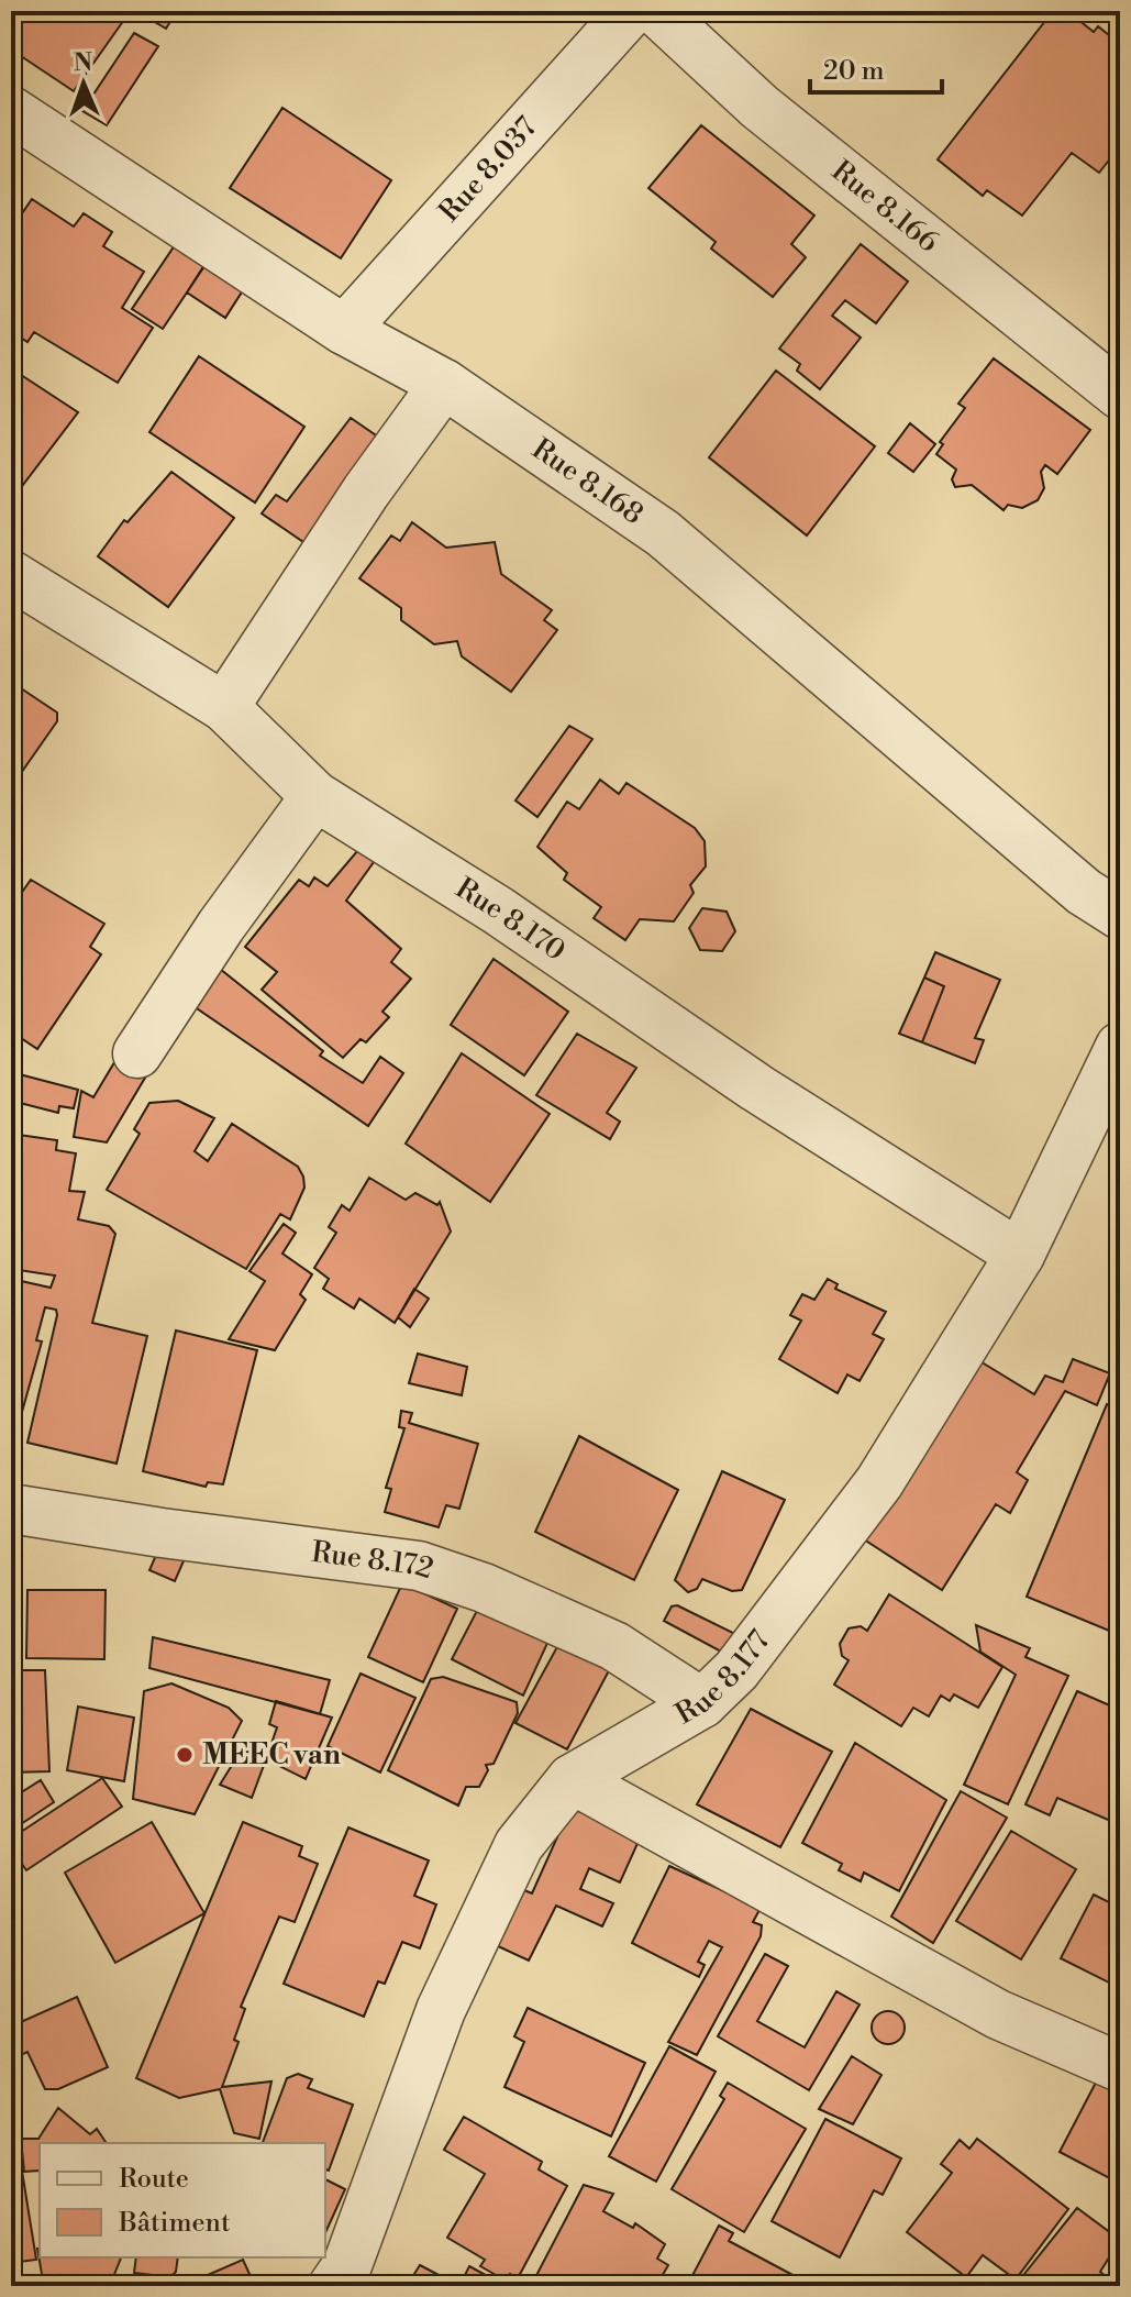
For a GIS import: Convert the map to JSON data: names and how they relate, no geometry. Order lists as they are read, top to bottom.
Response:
{
  "streets": {
    "street": [
      "Rue 8.037",
      "Rue 8.166",
      "Rue 8.168",
      "Rue 8.170",
      "Rue 8.172",
      "Rue 8.177"
    ]
  },
  "crossings": [
    ["Rue 8.037", "Rue 8.168"],
    ["Rue 8.170", "Rue 8.177"],
    ["Rue 8.172", "Rue 8.177"]
  ],
  "places": ["MEEC van"],
  "legend": ["Route", "Bâtiment"],
  "scale_bar": "20 m",
  "north": "top"
}
